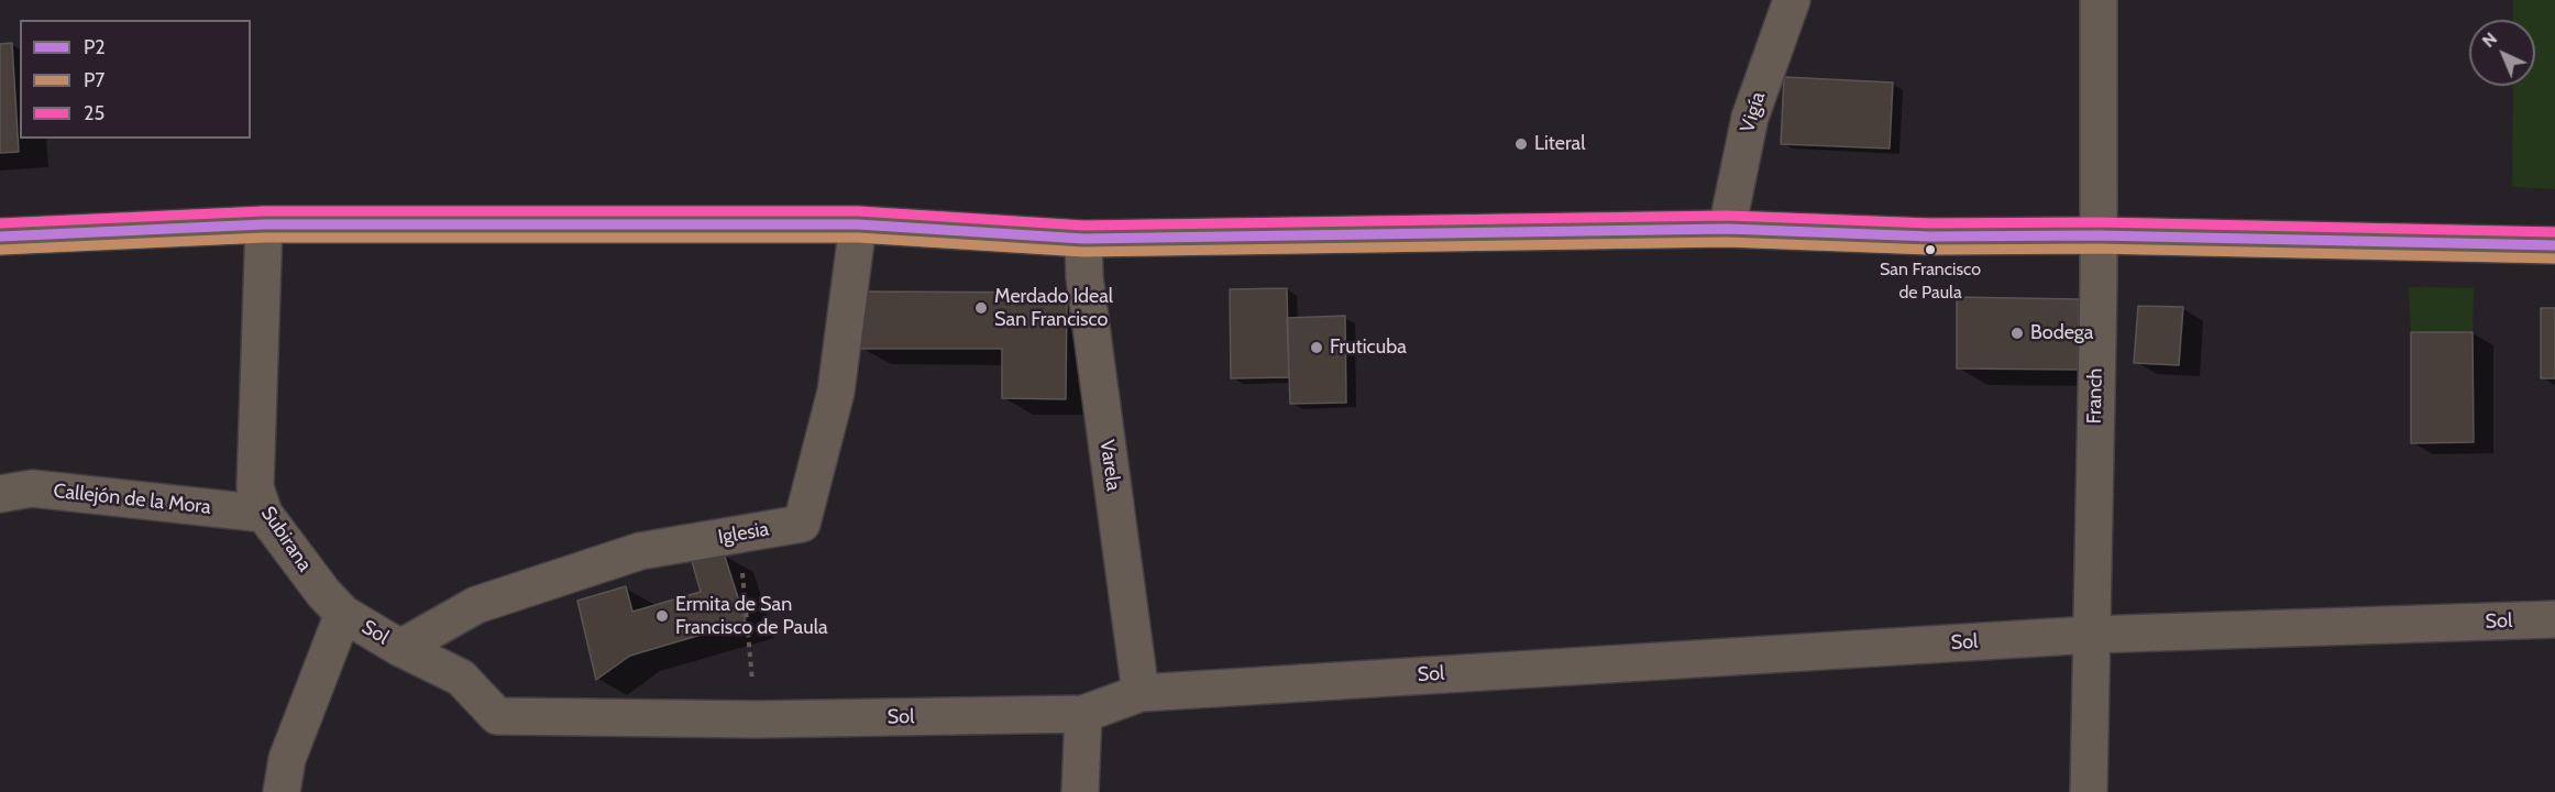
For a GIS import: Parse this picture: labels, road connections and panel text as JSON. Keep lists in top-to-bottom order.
{
  "streets": {
    "street": [
      "Vigía",
      "Franch",
      "Varela",
      "Callejón de la Mora",
      "Iglesia",
      "Subirana",
      "Sol"
    ]
  },
  "crossings": [
    ["Franch", "Sol"],
    ["Varela", "Sol"],
    ["Callejón de la Mora", "Subirana"],
    ["Iglesia", "Sol"],
    ["Subirana", "Sol"]
  ],
  "places": [
    "Literal",
    "San Francisco de Paula",
    "Merdado Ideal San Francisco",
    "Bodega",
    "Fruticuba",
    "Ermita de San Francisco de Paula"
  ],
  "lines": ["transit line 25", "transit line P2", "transit line P7"],
  "legend": ["P2", "P7", "25"],
  "north": "top left"
}
